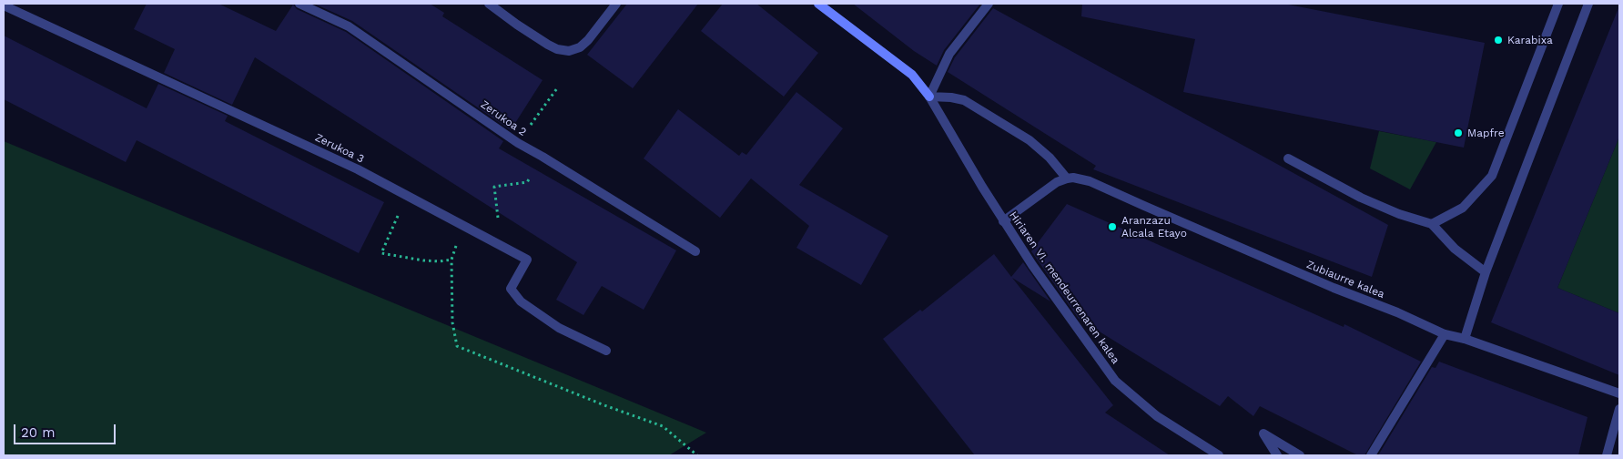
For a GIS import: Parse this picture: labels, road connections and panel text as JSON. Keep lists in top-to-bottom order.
{
  "streets": {
    "street": [
      "Zerukoa 2",
      "Zerukoa 3",
      "Zubiaurre kalea",
      "Hiriaren VI. mendeurrenaren kalea"
    ]
  },
  "places": ["Karabixa", "Mapfre", "Aranzazu Alcala Etayo"],
  "scale_bar": "20 m"
}
